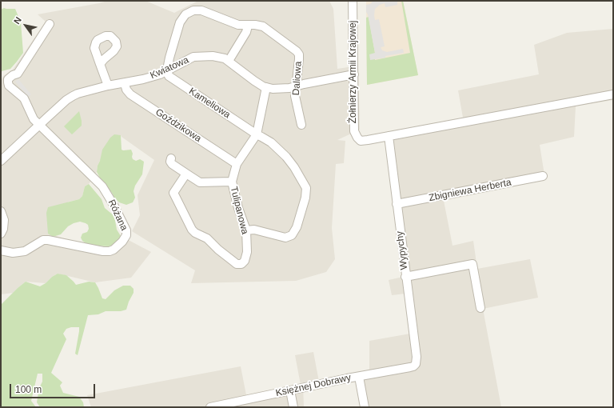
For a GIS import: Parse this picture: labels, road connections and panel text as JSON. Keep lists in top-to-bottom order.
{
  "streets": {
    "street": [
      "Kwiatowa",
      "Żołnierzy Armii Krajowej",
      "Daliowa",
      "Kameliowa",
      "Goździkowa",
      "Zbigniewa Herberta",
      "Tulipanowa",
      "Różana",
      "Wypychy",
      "Księżnej Dobrawy"
    ]
  },
  "crossings": [
    ["Kwiatowa", "Żołnierzy Armii Krajowej"],
    ["Kwiatowa", "Daliowa"],
    ["Kwiatowa", "Kameliowa"],
    ["Kwiatowa", "Goździkowa"],
    ["Kwiatowa", "Tulipanowa"],
    ["Kwiatowa", "Różana"],
    ["Żołnierzy Armii Krajowej", "Wypychy"],
    ["Daliowa", "Kameliowa"],
    ["Kameliowa", "Goździkowa"],
    ["Kameliowa", "Tulipanowa"],
    ["Goździkowa", "Tulipanowa"],
    ["Zbigniewa Herberta", "Wypychy"],
    ["Wypychy", "Księżnej Dobrawy"]
  ],
  "scale_bar": "100 m",
  "north": "top left"
}
